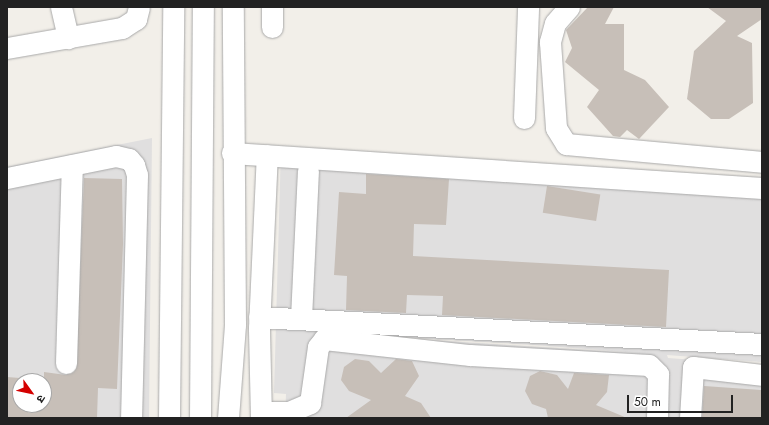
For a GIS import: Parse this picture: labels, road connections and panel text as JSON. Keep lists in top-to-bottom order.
{
  "scale_bar": "50 m",
  "north": "bottom right"
}
